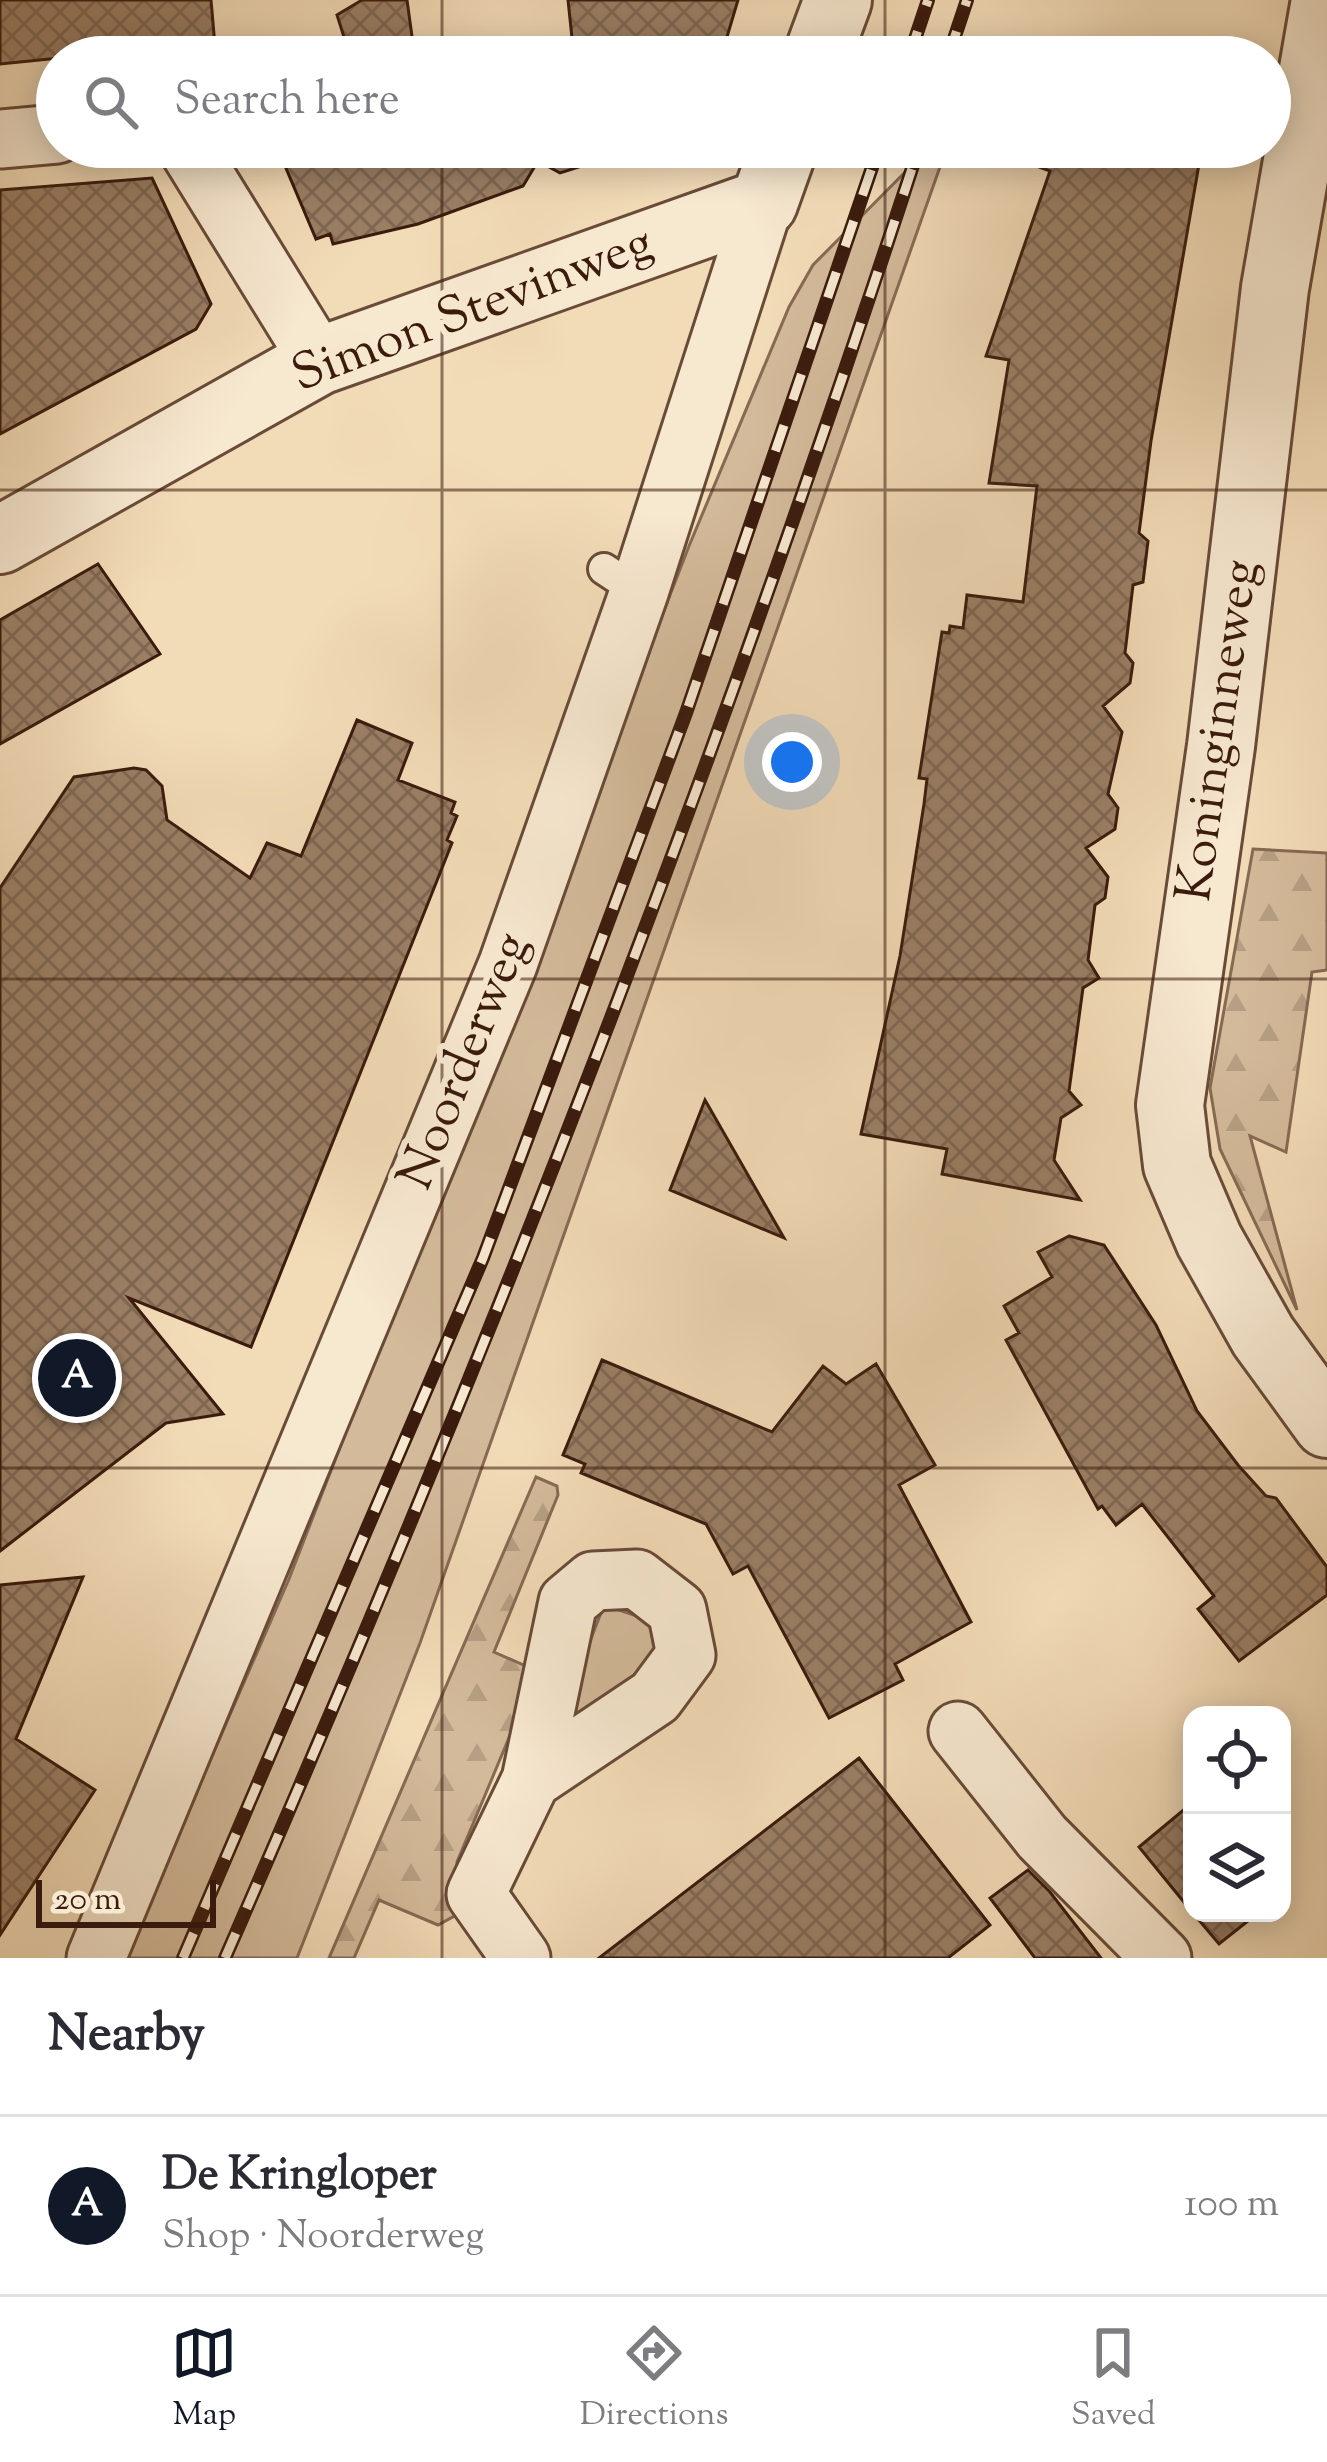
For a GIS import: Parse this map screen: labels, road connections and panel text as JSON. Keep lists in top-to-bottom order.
{
  "streets": {
    "street": ["Simon Stevinweg", "Koninginneweg", "Noorderweg"]
  },
  "crossings": [
    ["Simon Stevinweg", "Noorderweg"]
  ],
  "scale_bar": "20 m",
  "page": {
    "search": "Search here",
    "pins": "A",
    "scale": "20 m",
    "heading": "Nearby",
    "list": [
      {
        "mark": "A",
        "name": "De Kringloper",
        "note": "Shop · Noorderweg",
        "value": "100 m"
      }
    ],
    "nav": ["Map", "Directions", "Saved"]
  }
}
